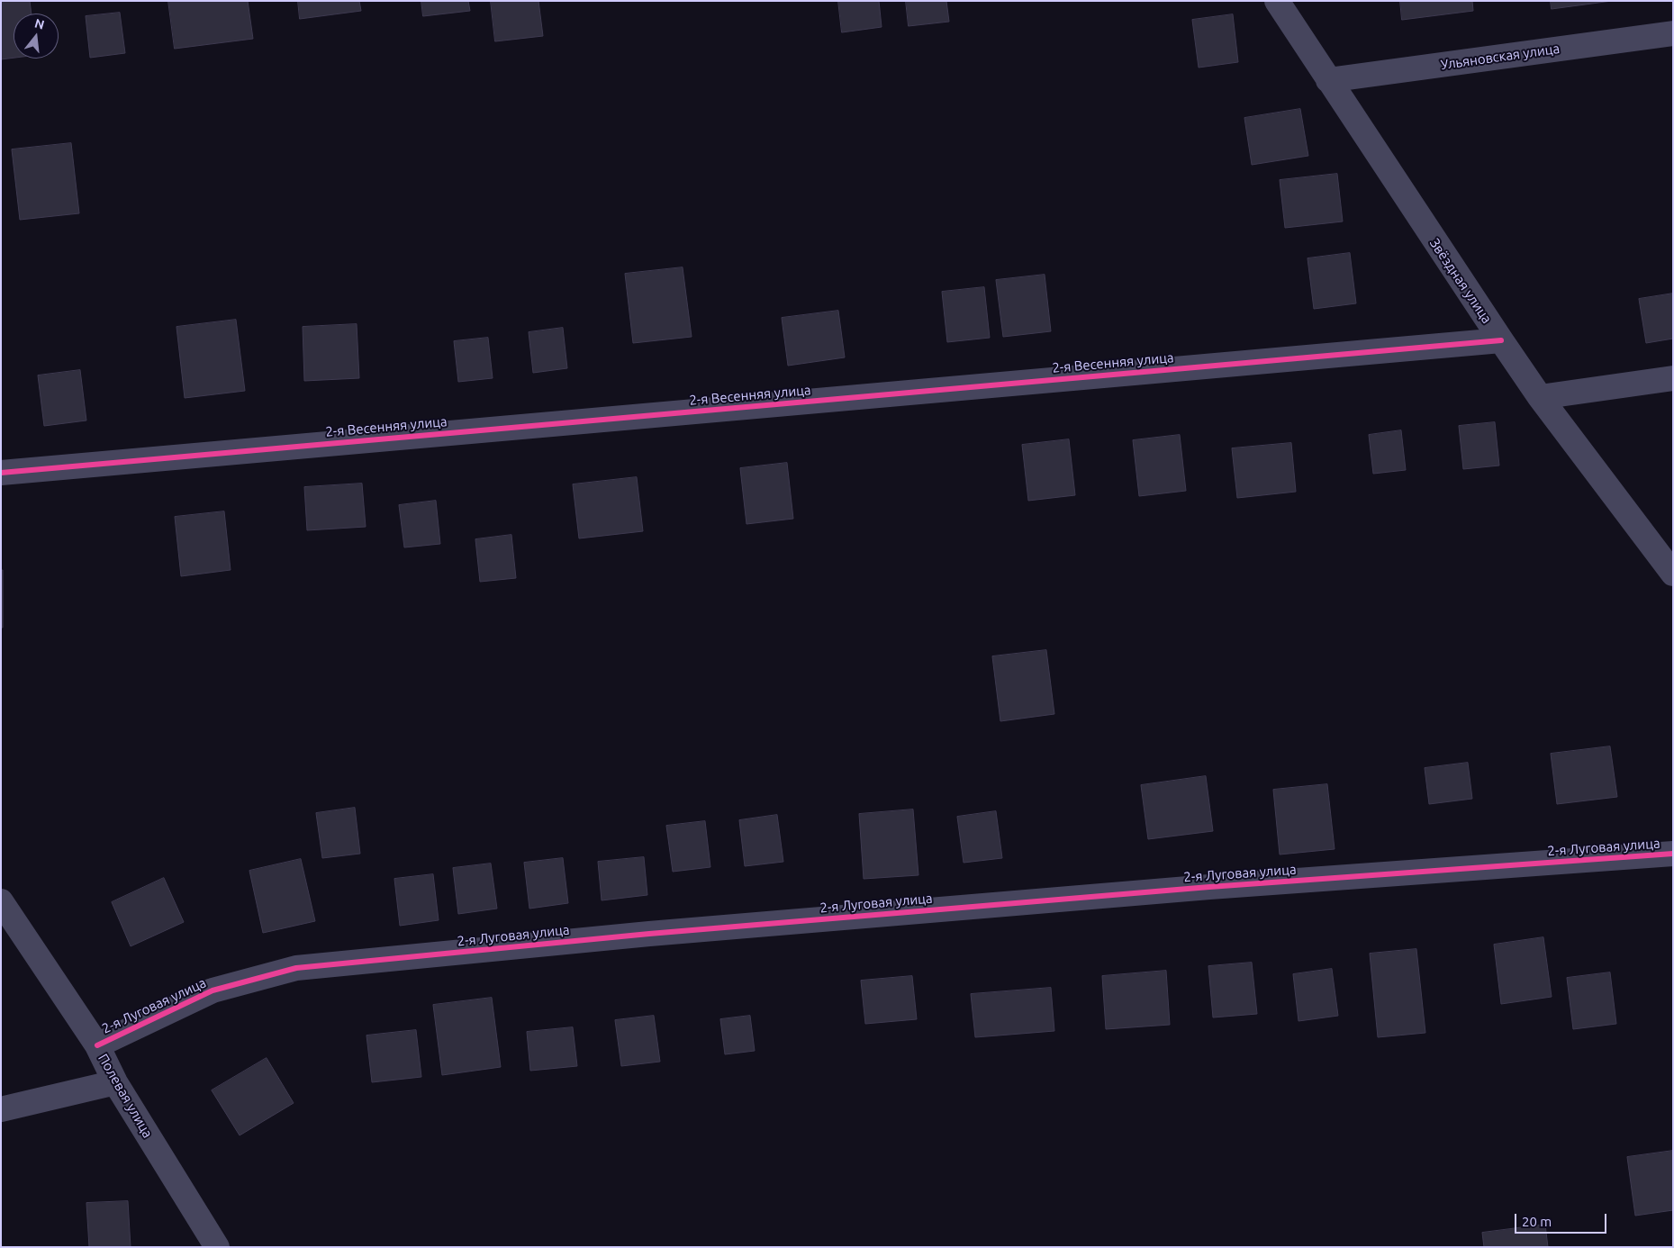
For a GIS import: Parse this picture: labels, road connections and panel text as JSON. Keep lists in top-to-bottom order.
{
  "streets": {
    "street": [
      "Ульяновская улица",
      "Звёздная улица",
      "2-я Весенняя улица",
      "2-я Луговая улица",
      "Полевая улица"
    ]
  },
  "crossings": [
    ["Ульяновская улица", "Звёздная улица"],
    ["Звёздная улица", "2-я Весенняя улица"],
    ["2-я Луговая улица", "Полевая улица"]
  ],
  "scale_bar": "20 m",
  "north": "top"
}
